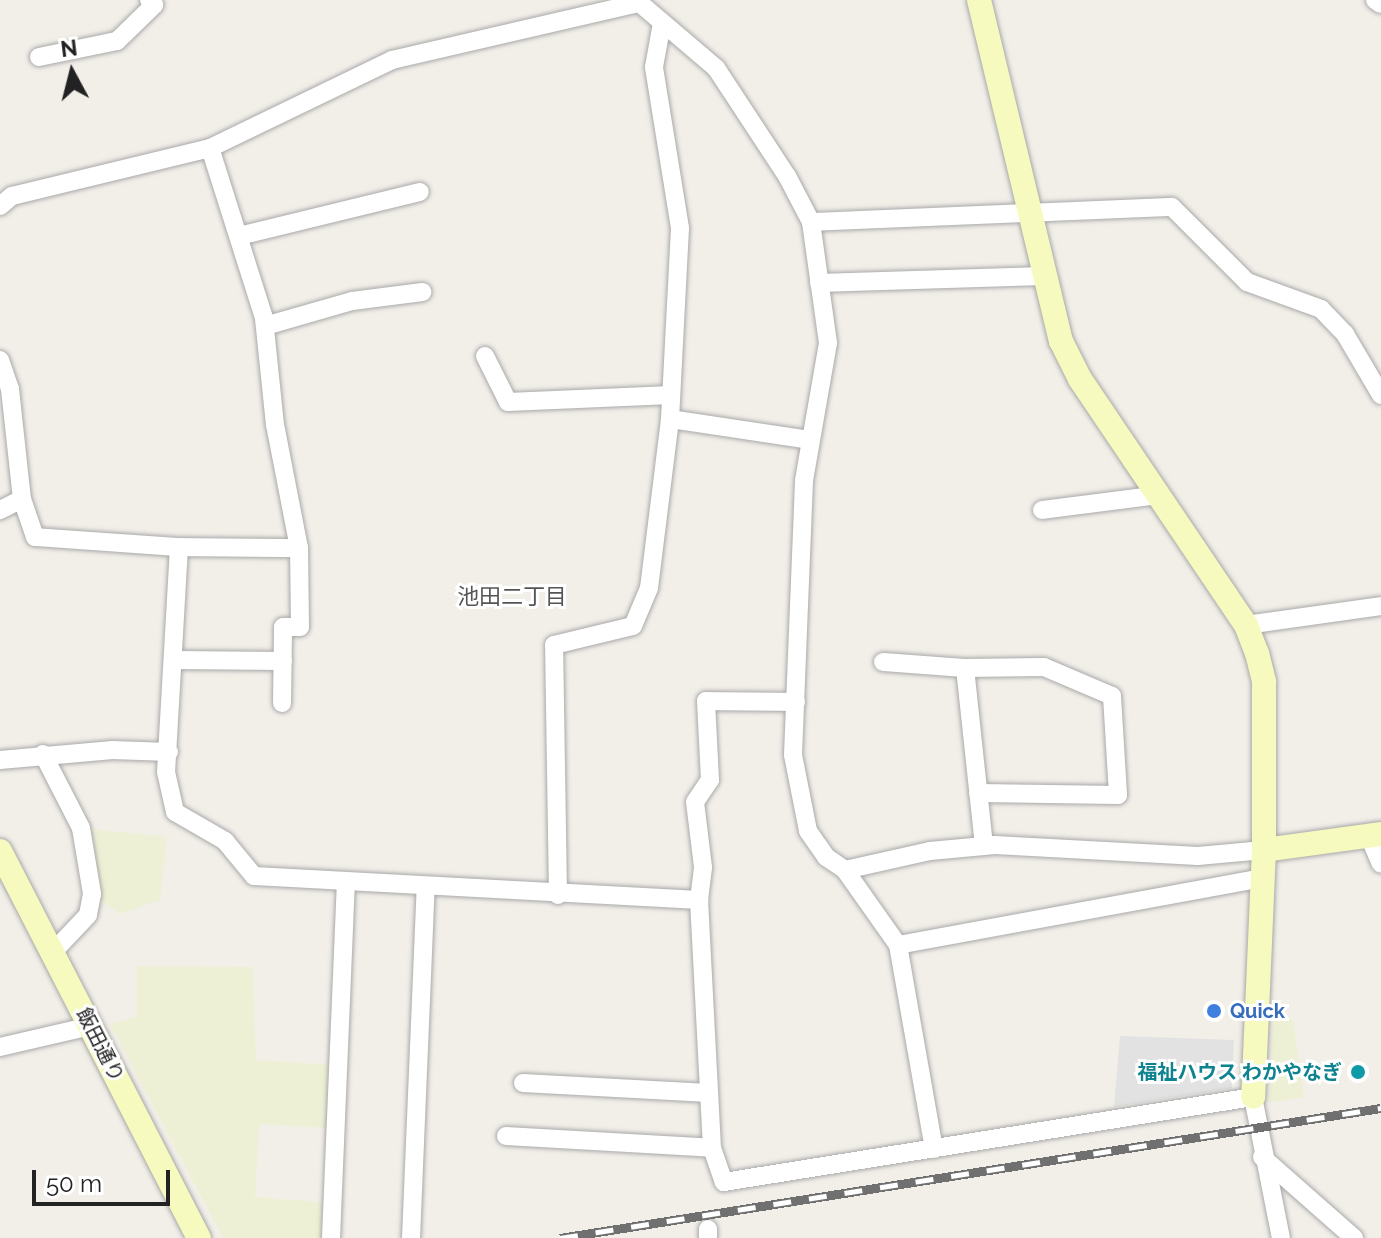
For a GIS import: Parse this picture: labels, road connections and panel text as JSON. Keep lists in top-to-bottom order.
{
  "streets": {
    "street": ["飯田通り"]
  },
  "districts": ["池田二丁目"],
  "places": ["Quick", "福祉ハウス わかやなぎ"],
  "scale_bar": "50 m",
  "north": "top"
}
